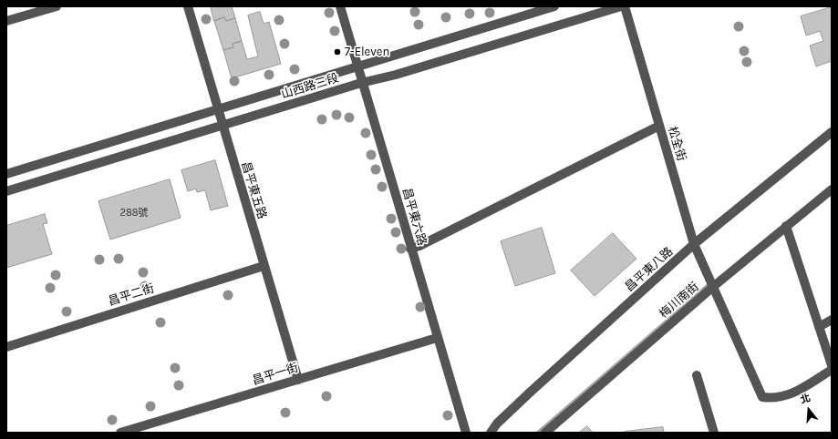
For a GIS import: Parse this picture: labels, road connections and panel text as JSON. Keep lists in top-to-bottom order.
{
  "streets": {
    "street": [
      "山西路三段",
      "松全街",
      "昌平東五路",
      "昌平東六路",
      "昌平東八路",
      "昌平二街",
      "梅川南街",
      "昌平一街"
    ]
  },
  "crossings": [
    ["山西路三段", "昌平東五路"],
    ["山西路三段", "昌平東六路"],
    ["松全街", "昌平東八路"],
    ["松全街", "梅川南街"],
    ["昌平東五路", "昌平二街"],
    ["昌平東五路", "昌平一街"],
    ["昌平東六路", "昌平一街"]
  ],
  "places": ["7-Eleven"],
  "house_numbers": ["288號"],
  "north": "top"
}
